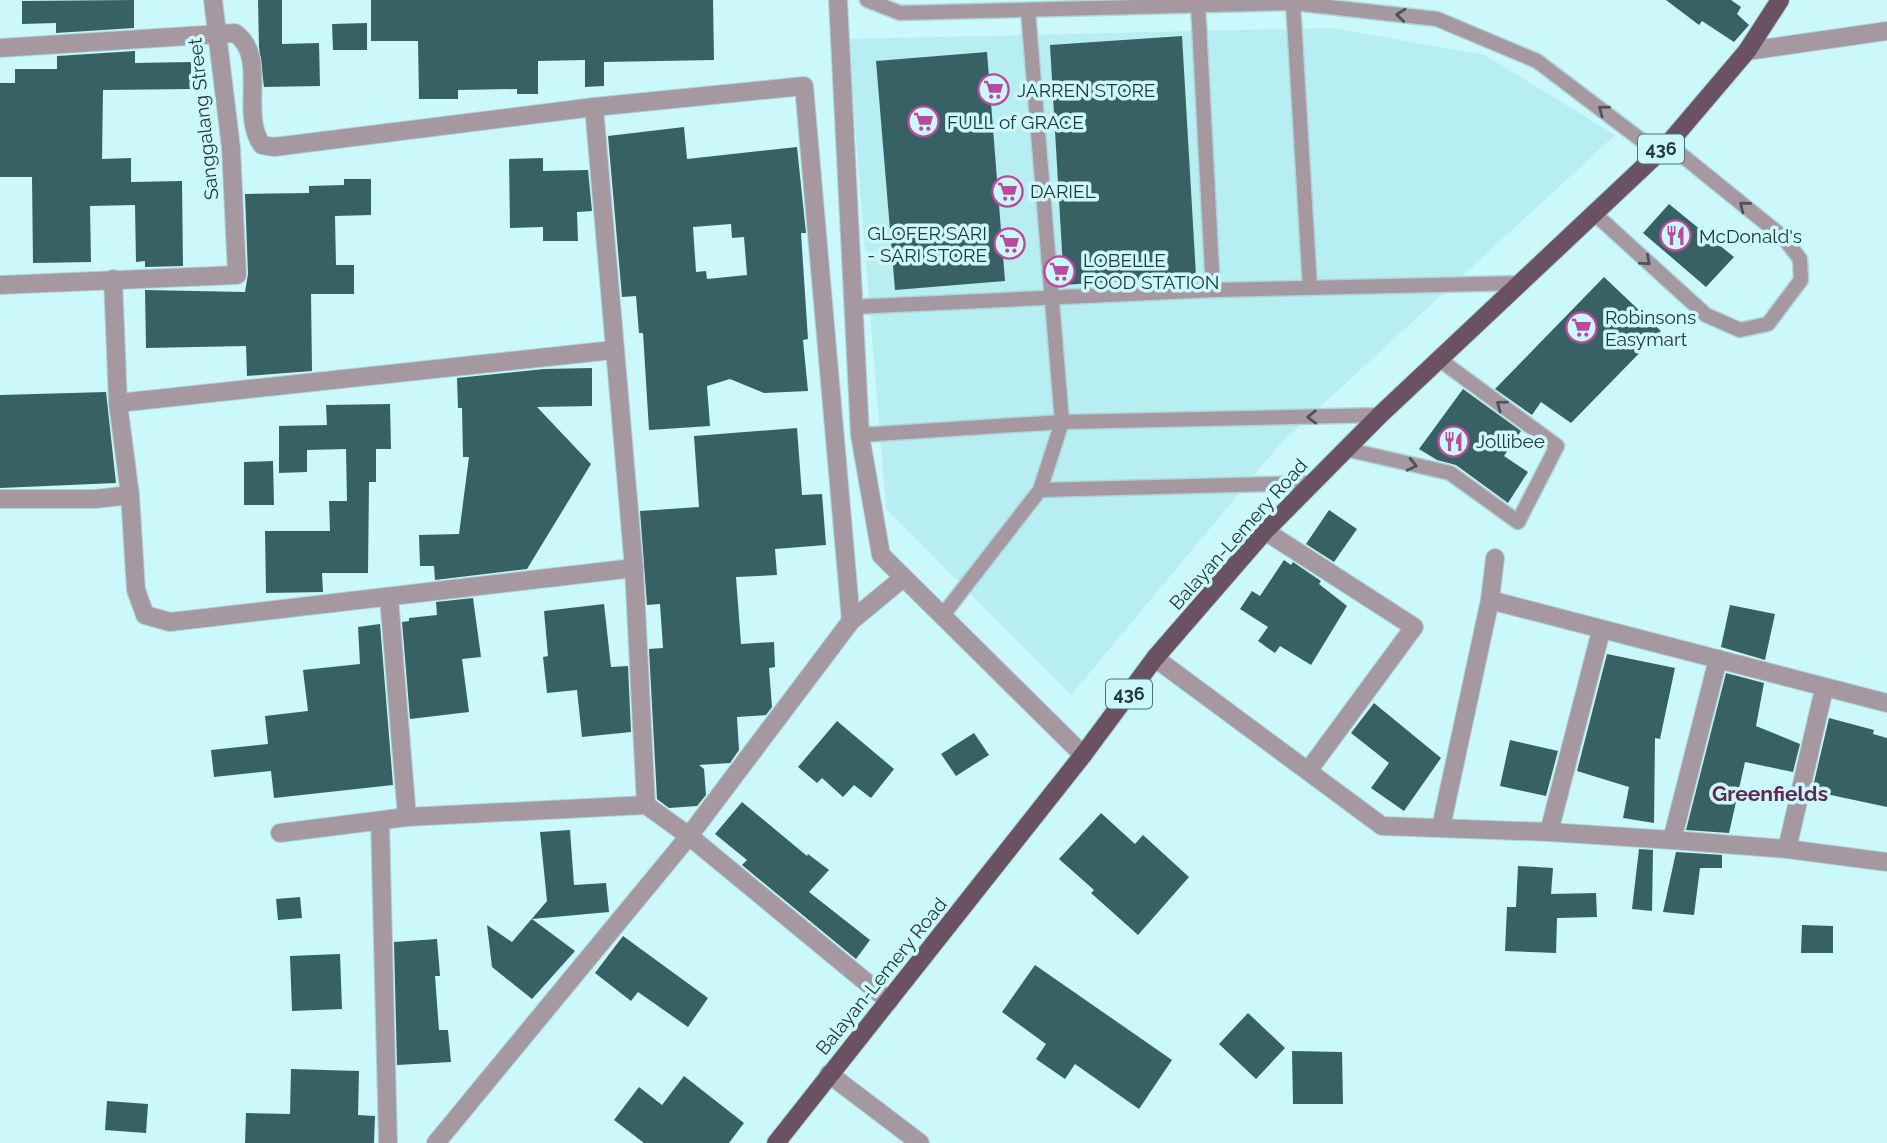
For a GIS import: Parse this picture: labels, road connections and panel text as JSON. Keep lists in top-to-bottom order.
{
  "streets": {
    "main road": ["436", "Balayan-Lemery Road"],
    "street": ["Sanggalang Street"]
  },
  "districts": ["Greenfields"],
  "places": {
    "supermarket": [
      "JARREN STORE",
      "FULL of GRACE",
      "DARIEL",
      "GLOFER SARI - SARI STORE",
      "LOBELLE FOOD STATION",
      "Robinsons Easymart"
    ],
    "restaurant": ["McDonald's", "Jollibee"]
  }
}
